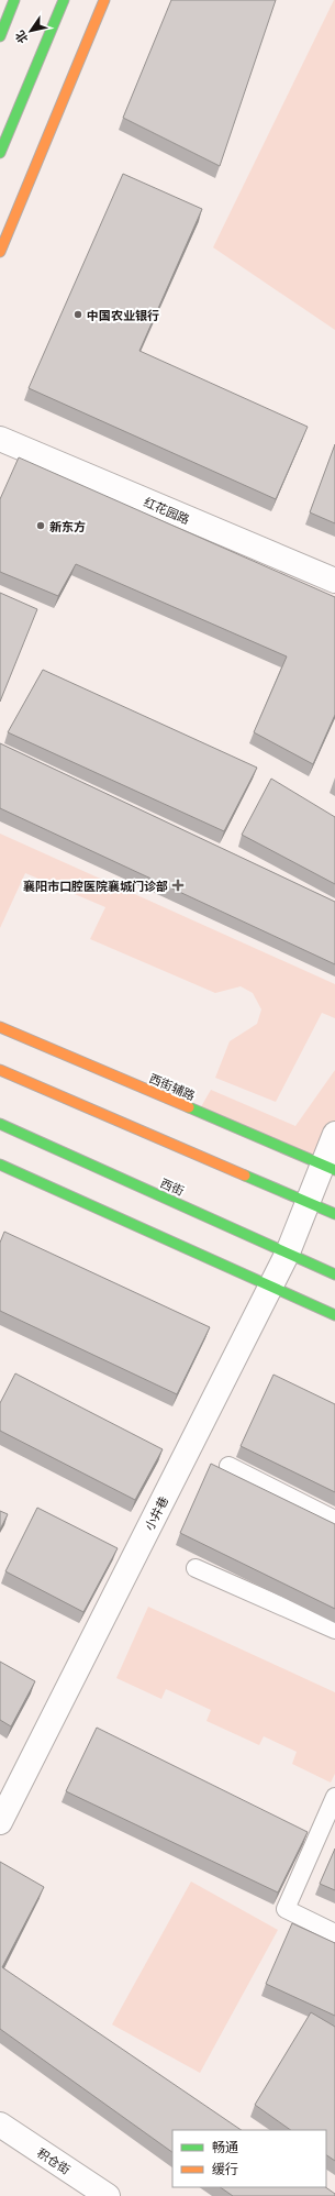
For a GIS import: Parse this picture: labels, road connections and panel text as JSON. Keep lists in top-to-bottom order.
{
  "streets": {
    "street": [
      "红花园路",
      "西街辅路",
      "西街",
      "小井巷",
      "积仓街"
    ]
  },
  "crossings": [
    ["西街辅路", "小井巷"],
    ["西街", "小井巷"]
  ],
  "places": {
    "other": ["中国农业银行", "新东方"],
    "health": ["襄阳市口腔医院襄城门诊部"]
  },
  "legend": ["畅通", "缓行"],
  "north": "bottom left"
}
